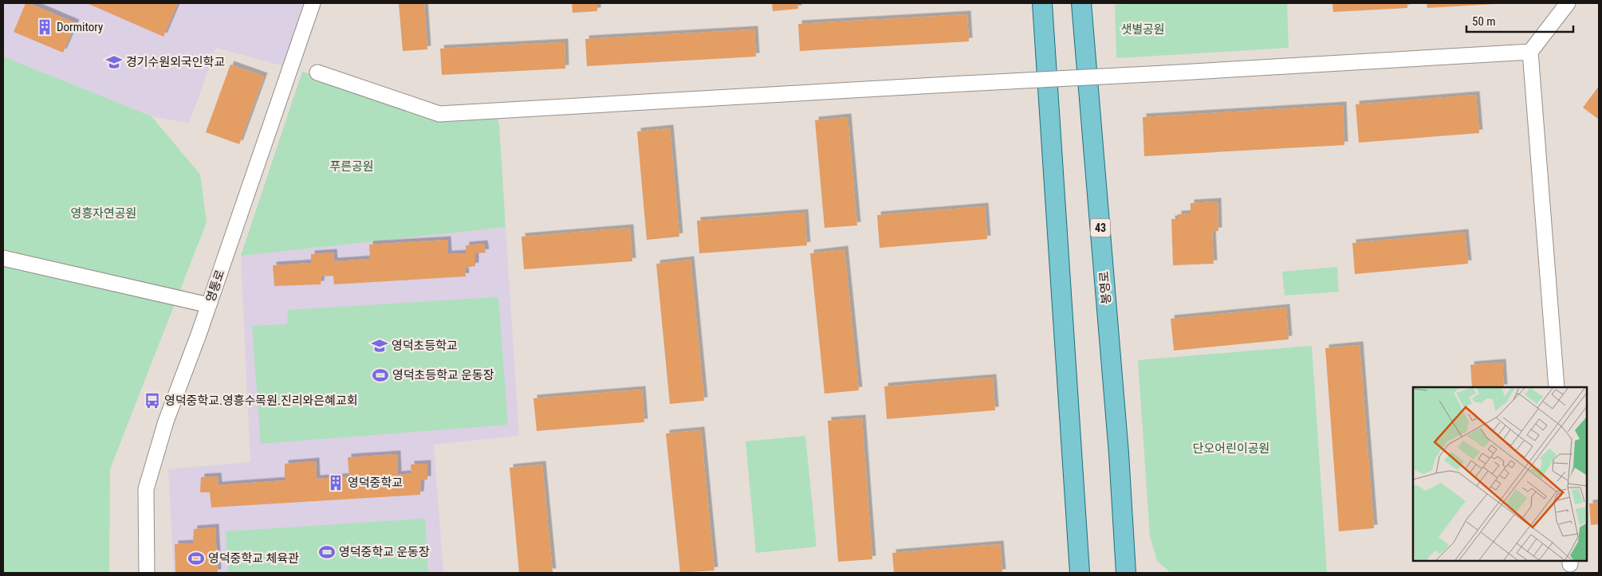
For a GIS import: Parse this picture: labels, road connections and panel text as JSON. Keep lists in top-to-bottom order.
{
  "streets": {
    "main road": ["43", "봉영로"],
    "street": ["영통로"]
  },
  "parks": [
    "샛별공원",
    "푸른공원",
    "영흥자연공원",
    "단오어린이공원"
  ],
  "places": {
    "building": ["Dormitory", "영덕중학교"],
    "school or university": ["경기수원외국인학교", "영덕초등학교"],
    "sports": ["영덕초등학교 운동장", "영덕중학교 운동장", "영덕중학교 체육관"],
    "bus stop": ["영덕중학교.영흥수목원.진리와은혜교회"]
  },
  "scale_bar": "50 m"
}
